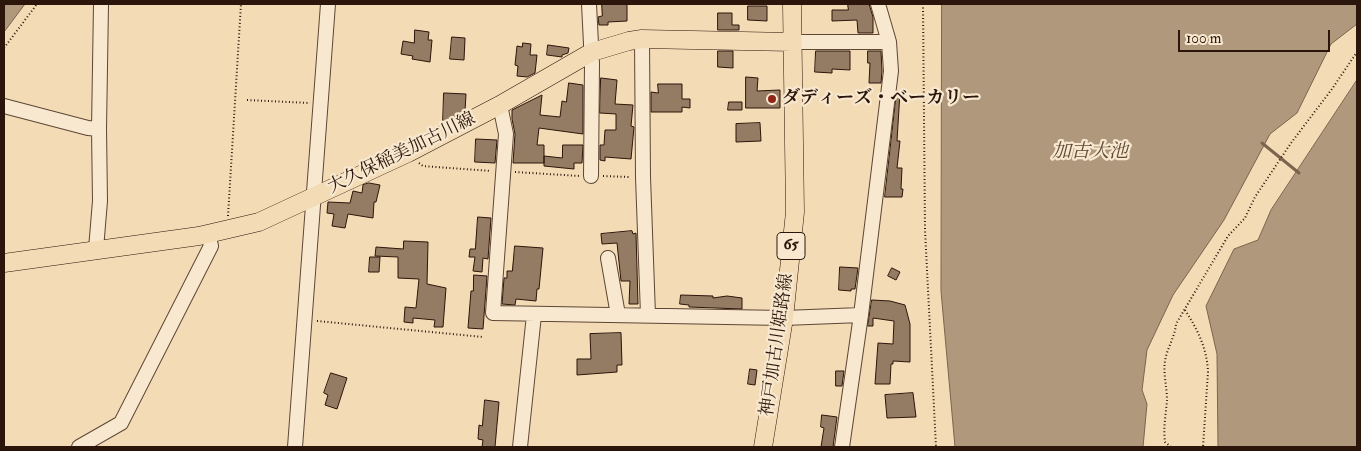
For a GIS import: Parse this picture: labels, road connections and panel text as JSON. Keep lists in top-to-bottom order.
{
  "streets": {
    "main road": ["大久保稲美加古川線", "65", "神戸加古川姫路線"]
  },
  "crossings": [
    ["大久保稲美加古川線", "神戸加古川姫路線"]
  ],
  "water": ["加古大池"],
  "places": ["ダディーズ・ベーカリー"],
  "scale_bar": "100 m"
}
